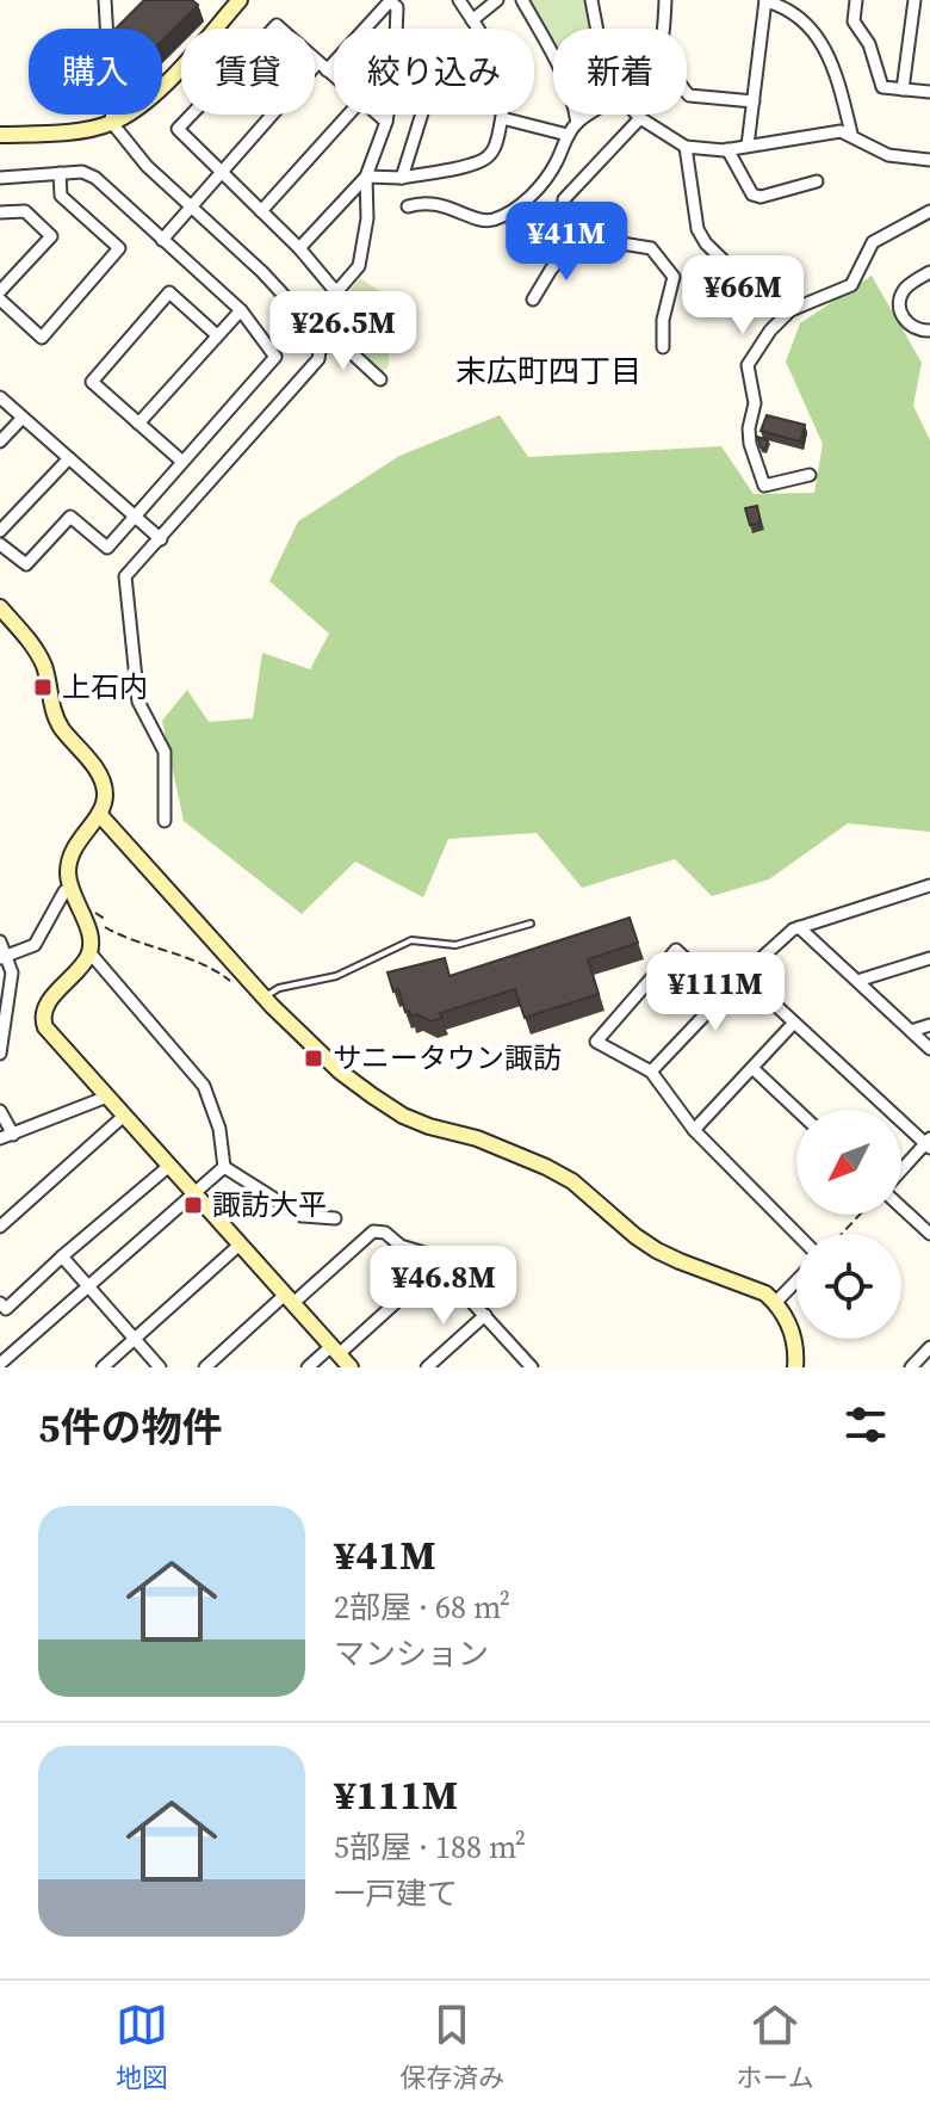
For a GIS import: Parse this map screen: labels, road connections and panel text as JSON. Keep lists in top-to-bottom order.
{
  "districts": ["末広町四丁目"],
  "places": {
    "transit": ["上石内", "サニータウン諏訪", "諏訪大平"]
  },
  "north": "bottom left",
  "page": {
    "chip": [
      "購入",
      "賃貸",
      "絞り込み",
      "新着"
    ],
    "price": [
      "¥41M",
      "¥66M",
      "¥26.5M",
      "¥111M",
      "¥46.8M"
    ],
    "heading": "5件の物件",
    "list": [
      {
        "name": "¥41M",
        "note": "2部屋 · 68 m² · マンション"
      },
      {
        "name": "¥111M",
        "note": "5部屋 · 188 m² · 一戸建て"
      }
    ],
    "tabs": ["地図", "保存済み", "ホーム"]
  }
}
